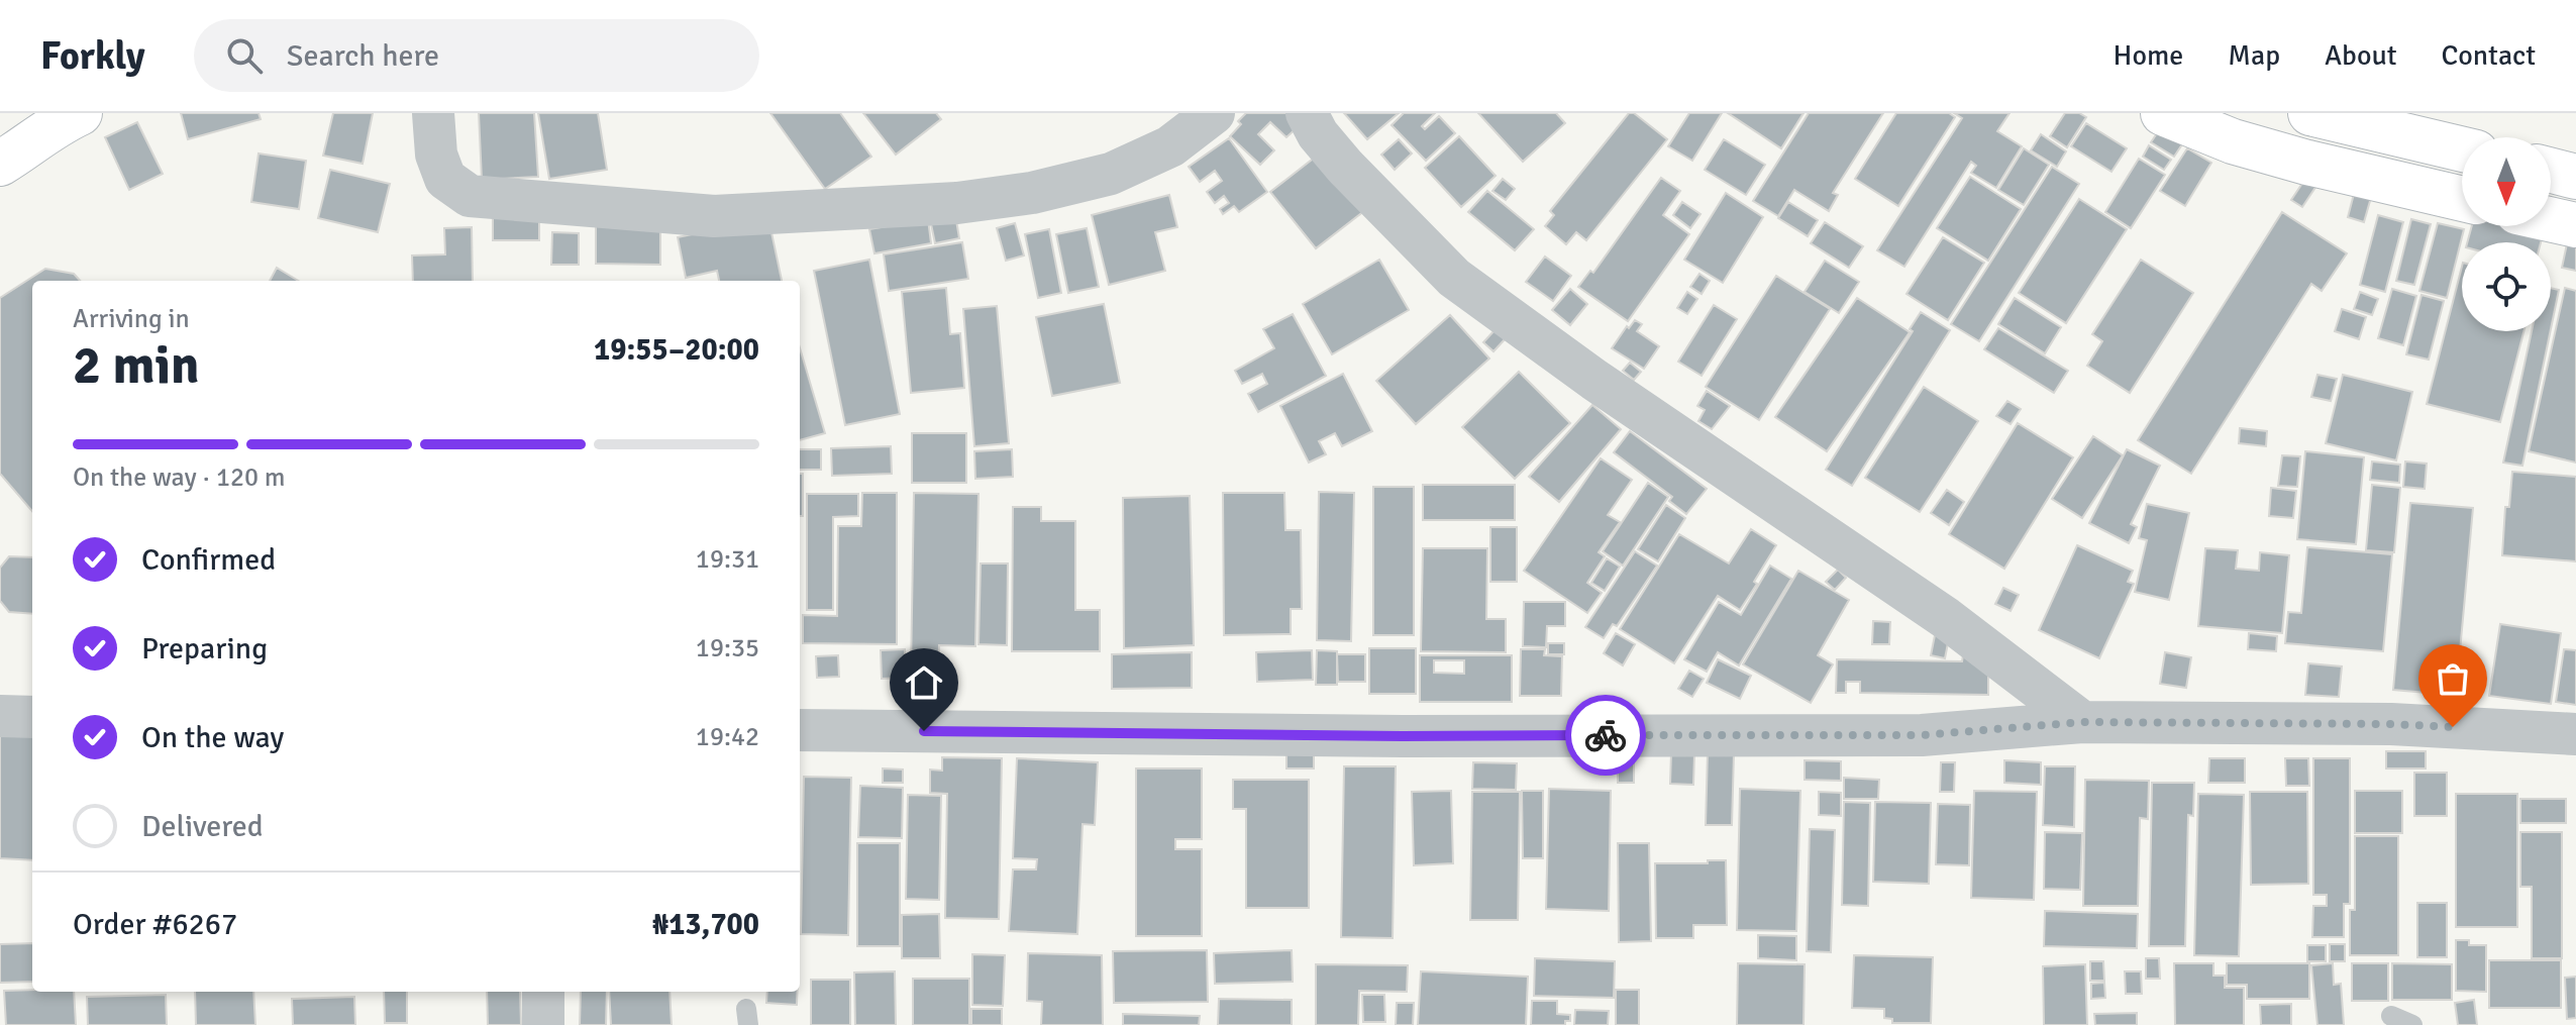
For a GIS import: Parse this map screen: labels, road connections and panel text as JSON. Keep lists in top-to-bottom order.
{
  "north": "bottom",
  "page": {
    "header": "Forkly",
    "search": "Search here",
    "nav": [
      "Home",
      "Map",
      "About",
      "Contact"
    ],
    "heading": ["2 min", "Arriving in", "19:55–20:00"],
    "panel": ["Order #6267", "₦13,700"],
    "bar": "On the way · 120 m",
    "list": [
      ["Confirmed", "19:31"],
      ["Preparing", "19:35"],
      ["On the way", "19:42"],
      "Delivered"
    ]
  }
}
